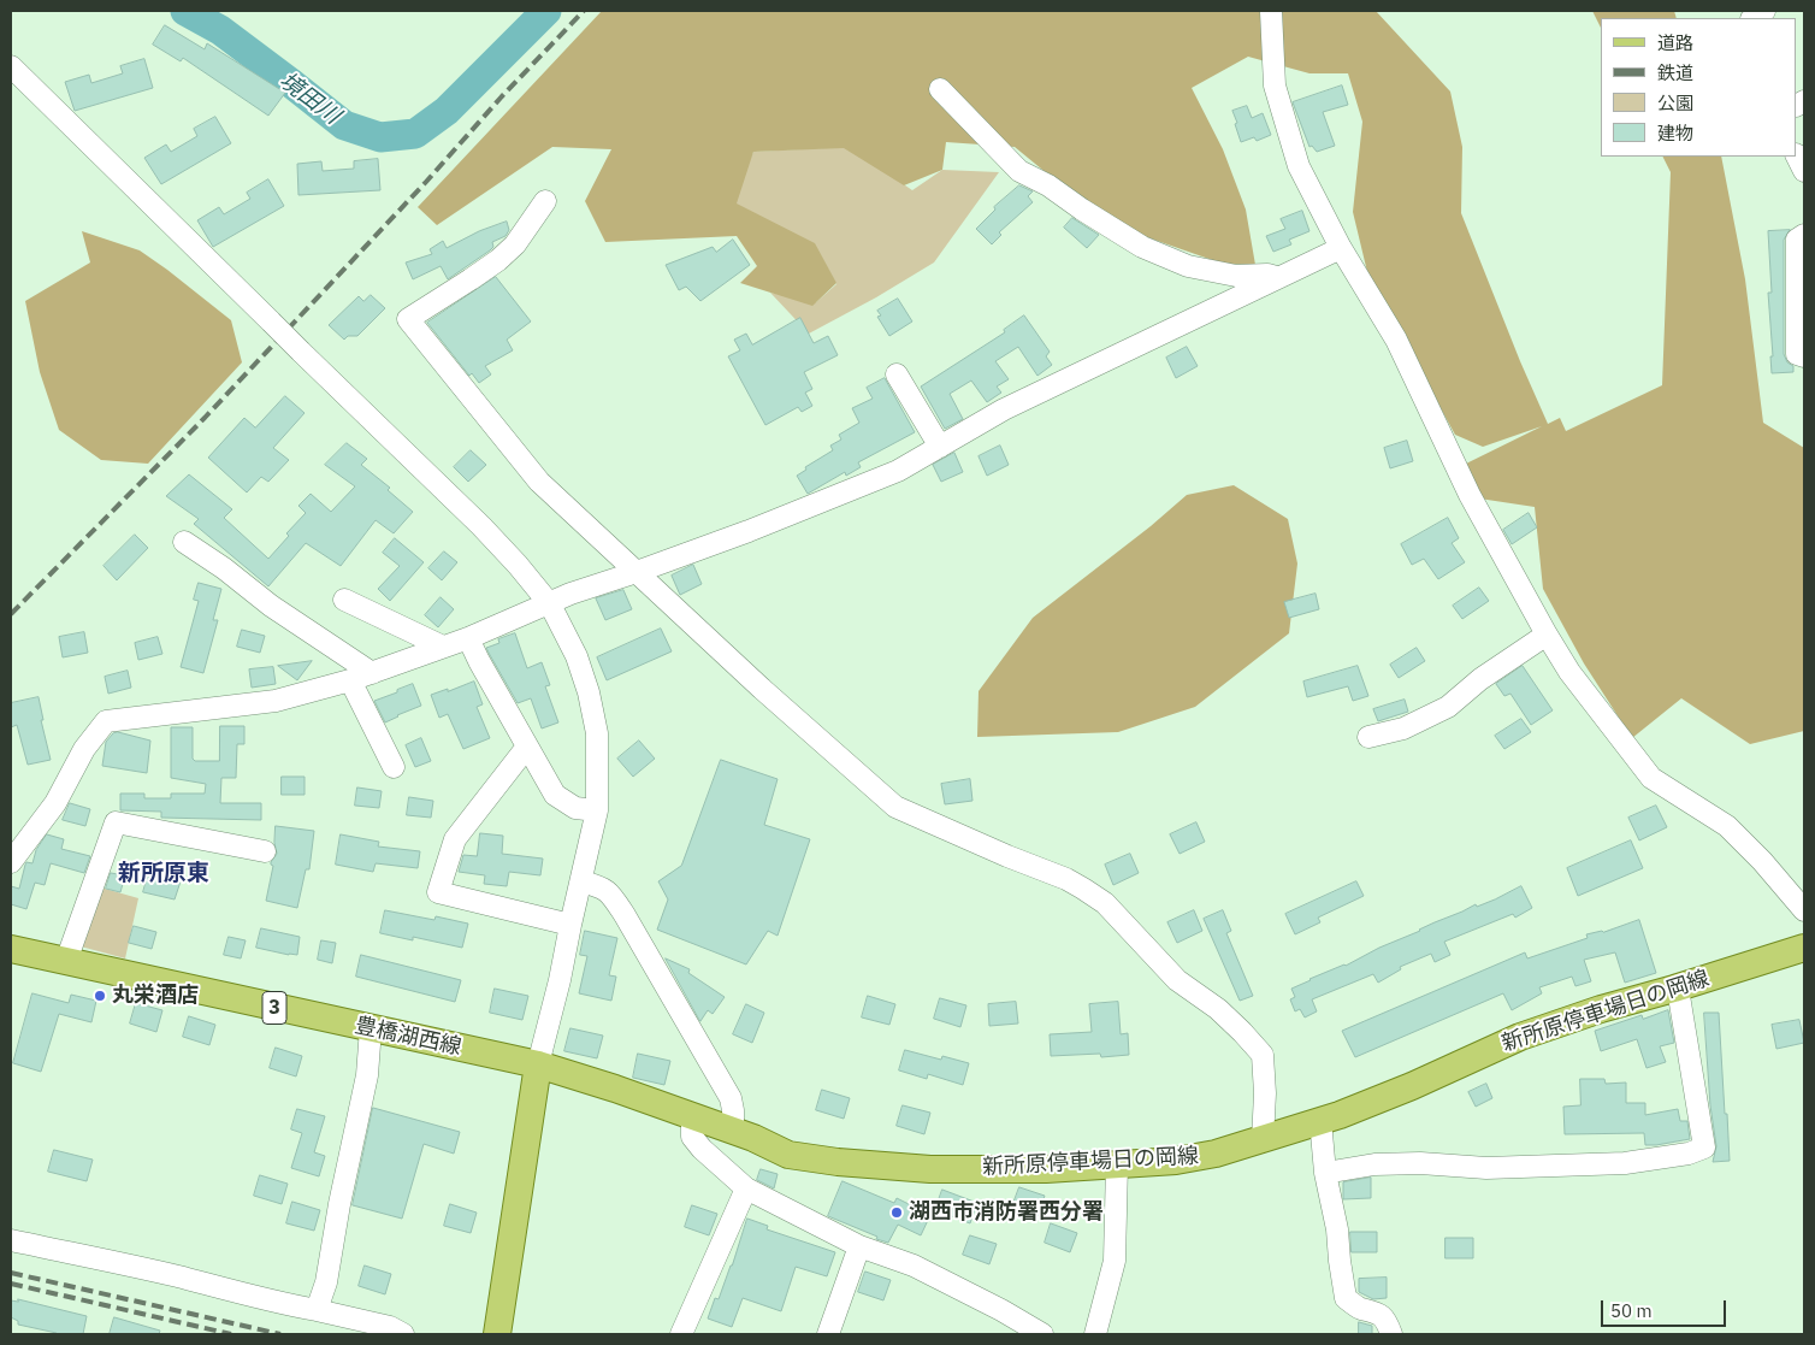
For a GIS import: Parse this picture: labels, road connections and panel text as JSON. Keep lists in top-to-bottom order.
{
  "streets": {
    "main road": ["3", "新所原停車場日の岡線", "豊橋湖西線"]
  },
  "crossings": [
    ["新所原停車場日の岡線", "豊橋湖西線"]
  ],
  "districts": ["新所原東"],
  "water": ["境田川"],
  "places": ["丸栄酒店", "湖西市消防署西分署"],
  "legend": [
    "道路",
    "鉄道",
    "公園",
    "建物"
  ],
  "scale_bar": "50 m"
}
